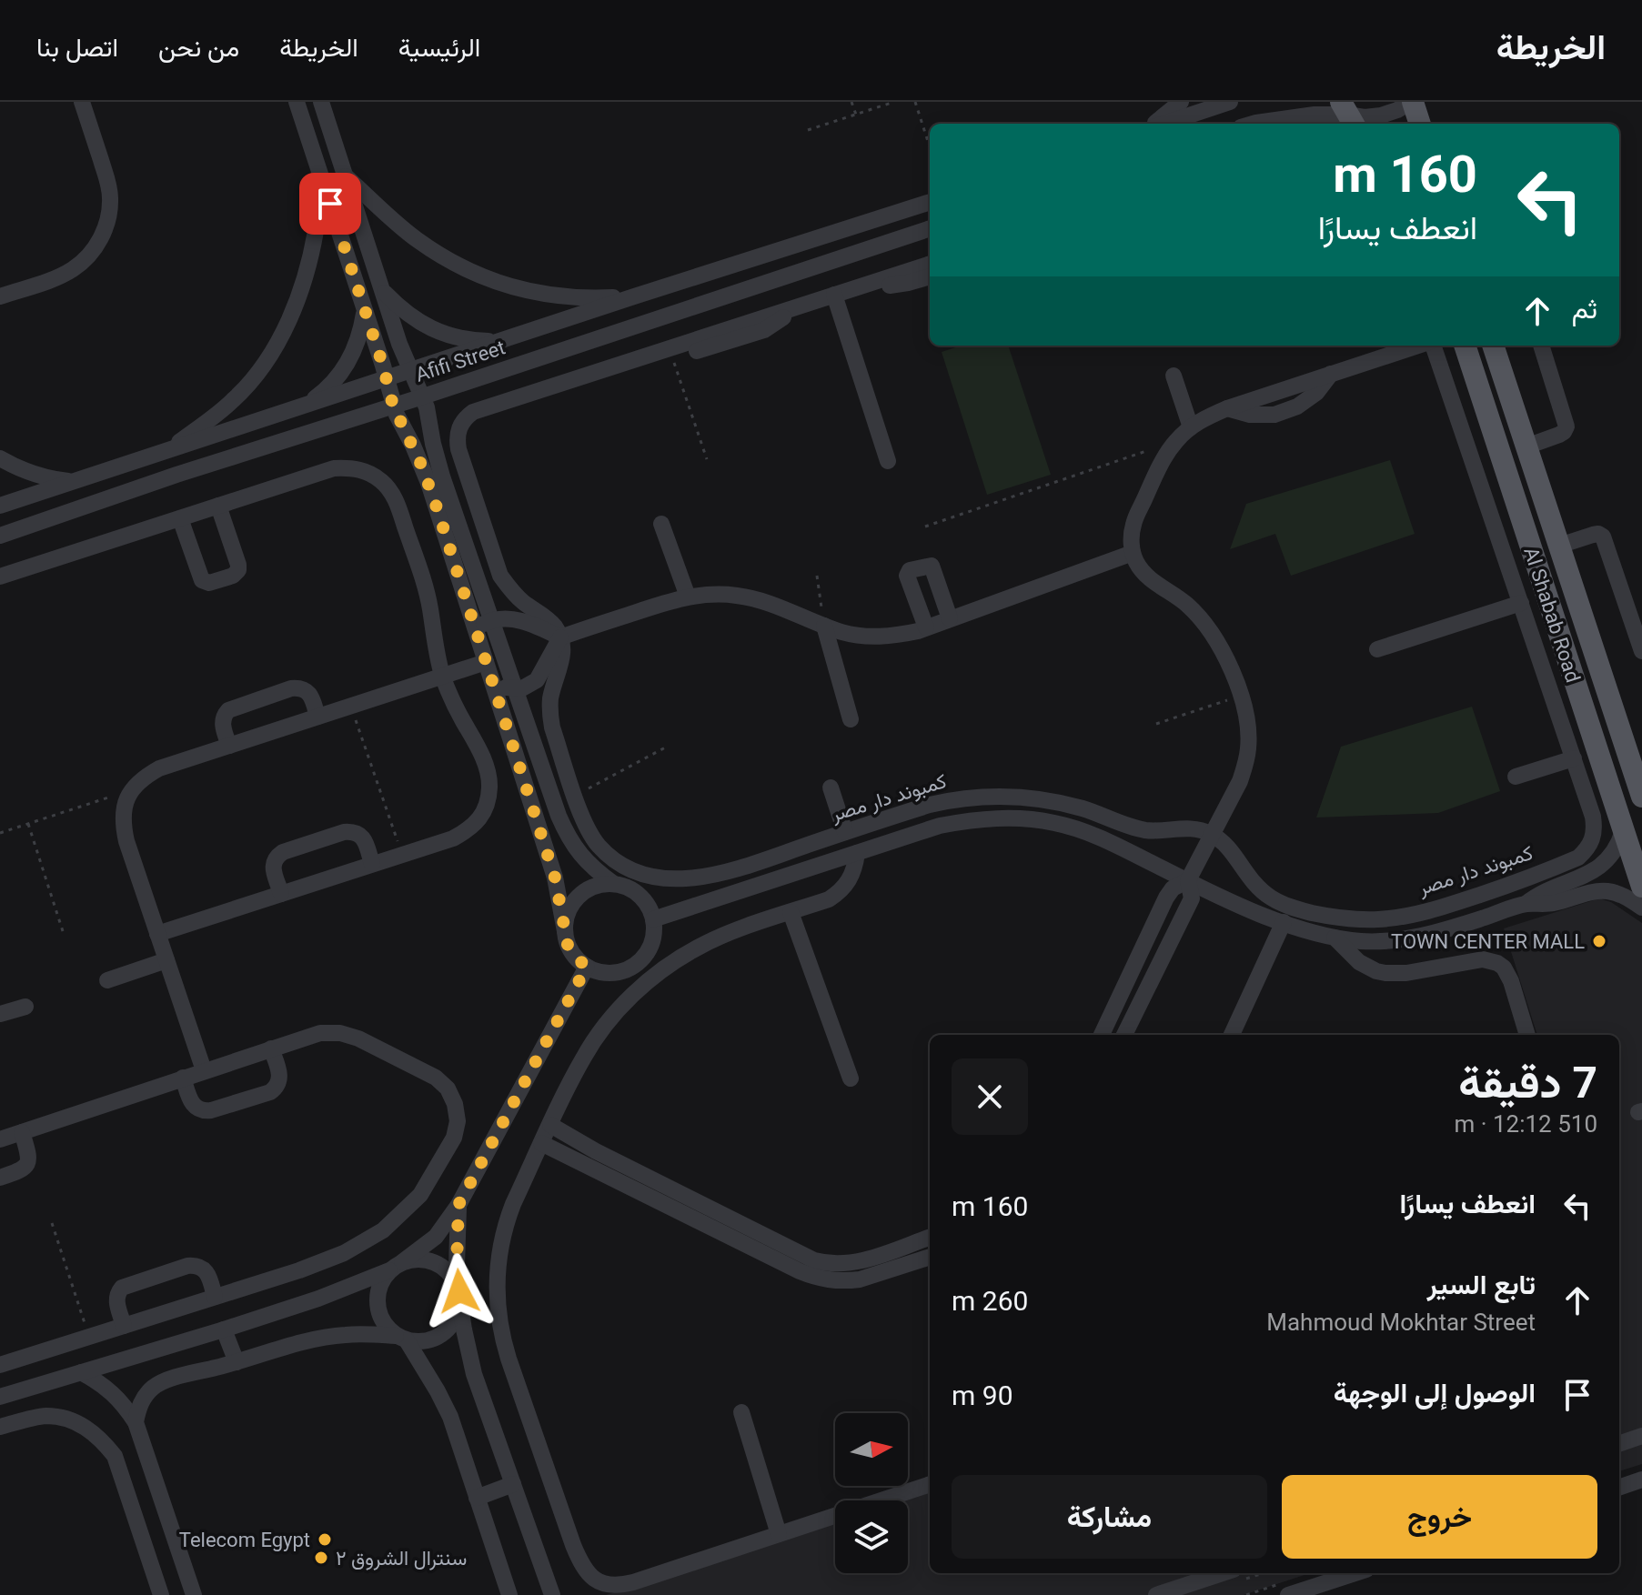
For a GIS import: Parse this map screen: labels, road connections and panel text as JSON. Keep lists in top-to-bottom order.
{
  "streets": {
    "main road": ["Al Shabab Road"],
    "street": ["Afifi Street", "كمبوند دار مصر"]
  },
  "places": ["TOWN CENTER MALL", "Telecom Egypt", "سنترال الشروق ٢"],
  "north": "right",
  "page": {
    "header": "الخريطة",
    "nav": [
      "الرئيسية",
      "الخريطة",
      "من نحن",
      "اتصل بنا"
    ],
    "turn": ["160 m", "انعطف يسارًا"],
    "then": "ثم",
    "heading": ["7 دقيقة", "510 m · 12:12"],
    "list": [
      {
        "name": "انعطف يسارًا",
        "value": "160 m"
      },
      {
        "name": "تابع السير",
        "note": "Mahmoud Mokhtar Street",
        "value": "260 m"
      },
      {
        "name": "الوصول إلى الوجهة",
        "value": "90 m"
      }
    ],
    "buttons": ["خروج", "مشاركة"]
  }
}
